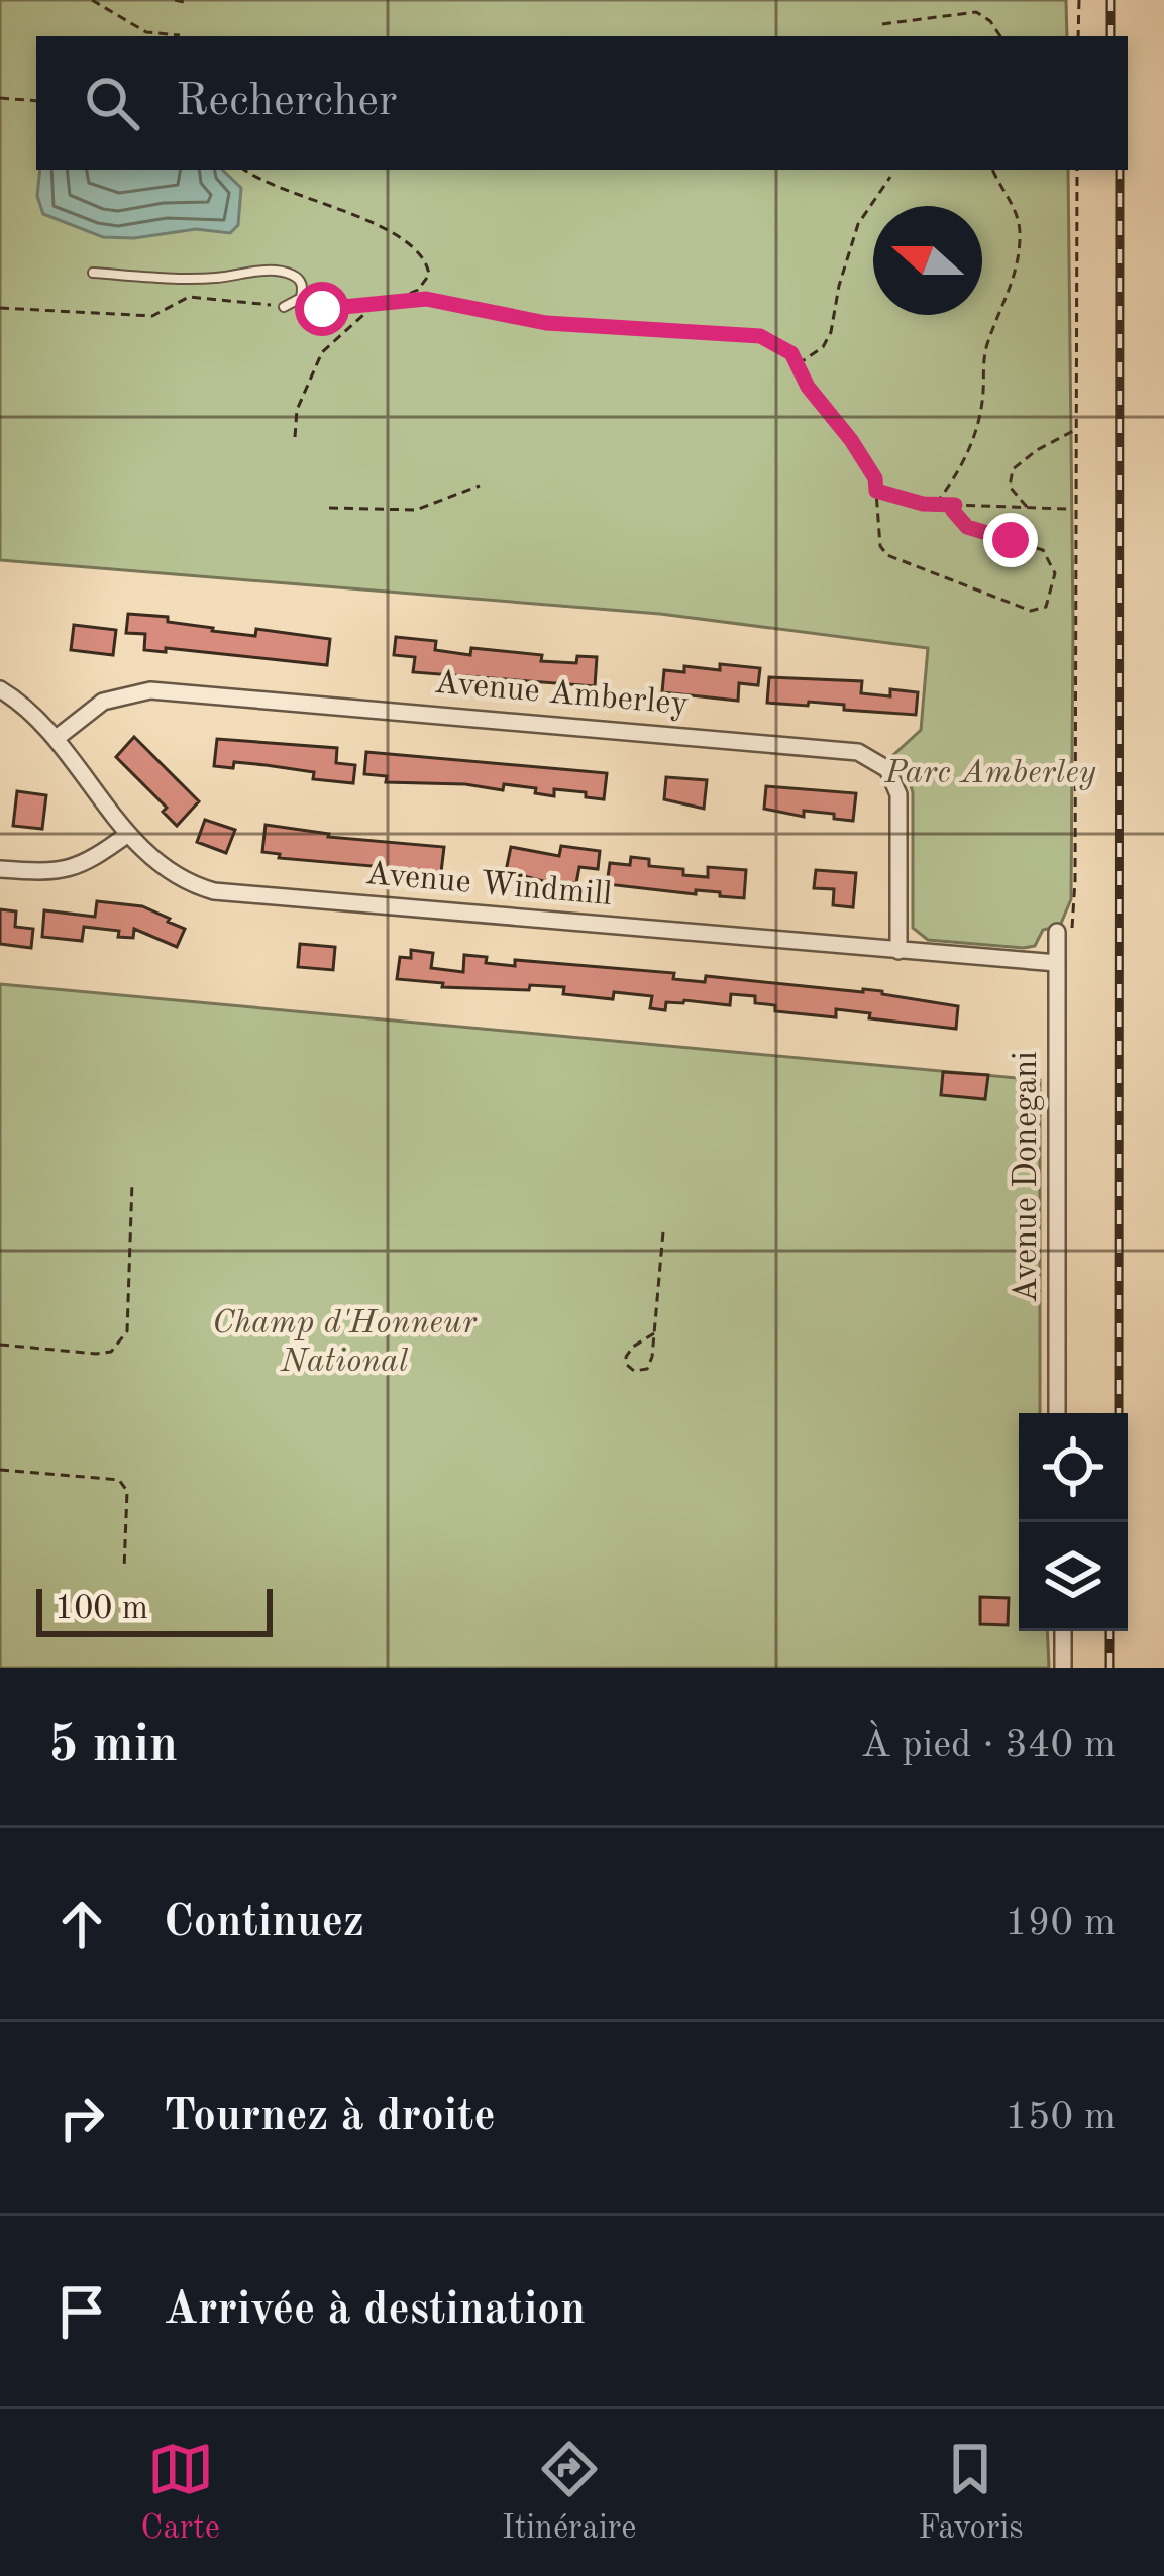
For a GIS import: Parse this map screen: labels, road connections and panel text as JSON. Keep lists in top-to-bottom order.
{
  "streets": {
    "street": ["Avenue Amberley", "Avenue Windmill", "Avenue Donegani"]
  },
  "crossings": [
    ["Avenue Amberley", "Avenue Windmill"],
    ["Avenue Windmill", "Avenue Donegani"]
  ],
  "parks": ["Parc Amberley", "Champ d'Honneur National"],
  "scale_bar": "100 m",
  "north": "left",
  "page": {
    "search": "Rechercher",
    "scale": "100 m",
    "heading": ["5 min", "À pied · 340 m"],
    "list": [
      ["Continuez", "190 m"],
      ["Tournez à droite", "150 m"],
      "Arrivée à destination"
    ],
    "nav": ["Carte", "Itinéraire", "Favoris"]
  }
}
